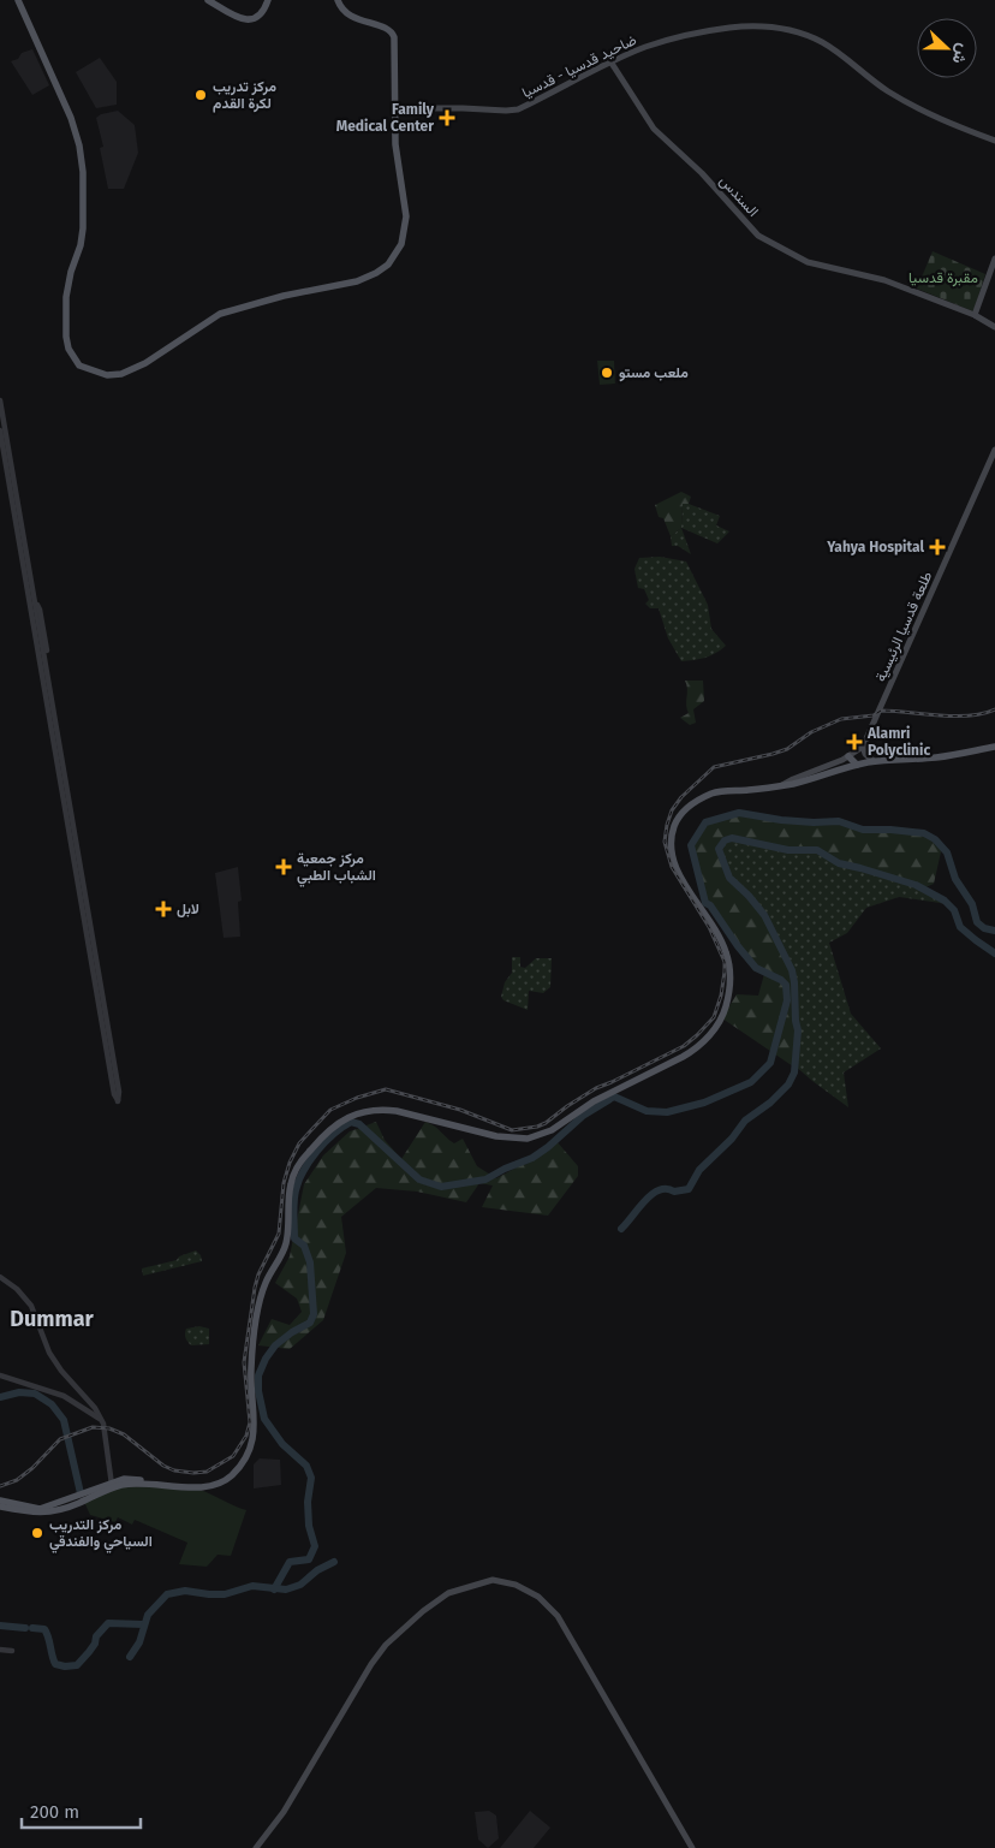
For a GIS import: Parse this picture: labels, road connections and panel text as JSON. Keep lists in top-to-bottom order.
{
  "streets": {
    "main road": ["ضاحيد قدسيا - قدسيا", "السندس", "طلعة قدسيا الرئيسية"]
  },
  "crossings": [
    ["ضاحيد قدسيا - قدسيا", "السندس"]
  ],
  "districts": ["Dummar"],
  "parks": ["مقبرة قدسيا"],
  "places": {
    "other": ["مركز تدريب لكرة القدم", "ملعب مستو", "مركز التدريب السياحي والفندقي"],
    "health": [
      "Family Medical Center",
      "Yahya Hospital",
      "Alamri Polyclinic",
      "مركز جمعية الشباب الطبي",
      "لابل"
    ]
  },
  "scale_bar": "200 m",
  "north": "right"
}
